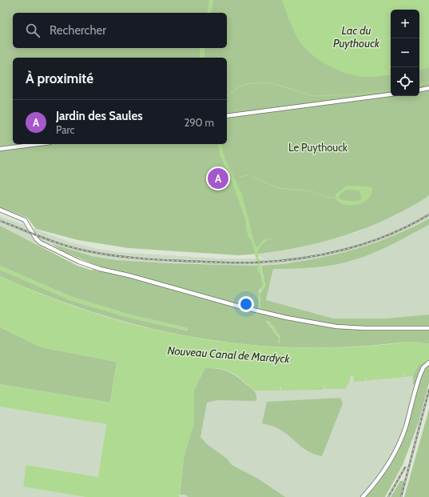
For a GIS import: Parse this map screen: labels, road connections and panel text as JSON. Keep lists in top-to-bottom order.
{
  "water": ["Lac du Puythouck", "Nouveau Canal de Mardyck"],
  "parks": ["Le Puythouck"],
  "page": {
    "map_buttons": ["+", "−"],
    "search": "Rechercher",
    "heading": "À proximité",
    "list": [
      {
        "mark": "A",
        "name": "Jardin des Saules",
        "note": "Parc",
        "value": "290 m"
      }
    ],
    "pins": "A"
  }
}
